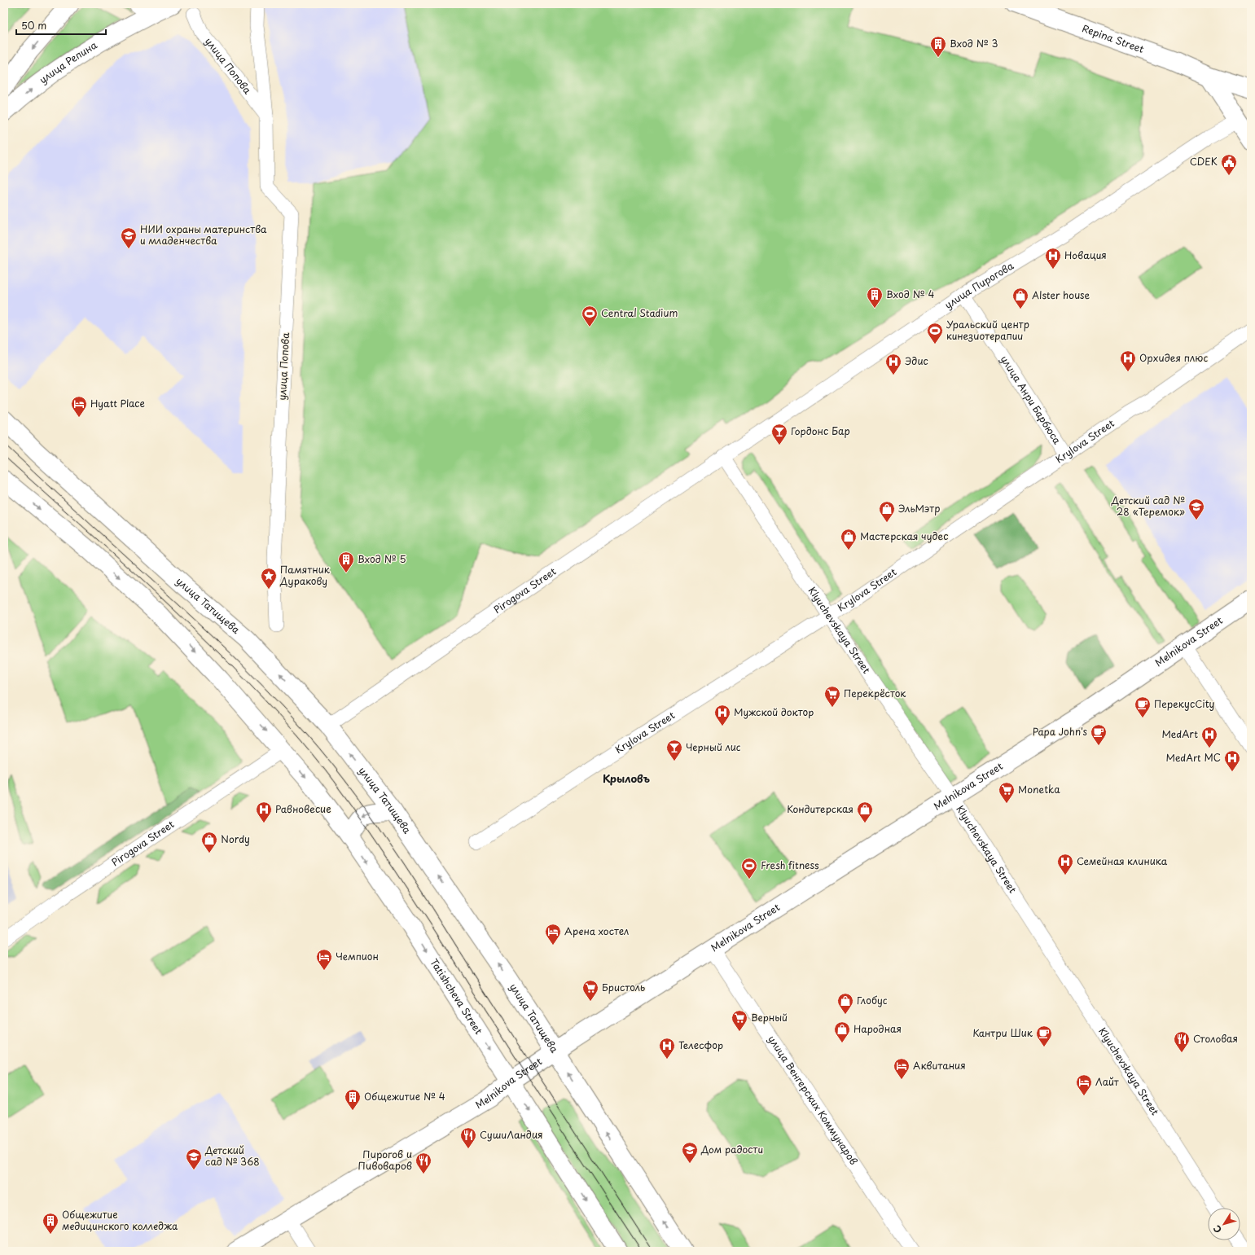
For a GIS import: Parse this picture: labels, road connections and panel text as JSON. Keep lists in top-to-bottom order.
{
  "streets": {
    "main road": [
      "Repina Street",
      "улица Репина",
      "улица Татищева",
      "Melnikova Street",
      "Tatishcheva Street"
    ],
    "street": [
      "улица Попова",
      "улица Пирогова",
      "улица Анри Барбюса",
      "Krylova Street",
      "Pirogova Street",
      "Klyuchevskaya Street",
      "улица Венгерских Коммунаров"
    ]
  },
  "crossings": [
    ["улица Пирогова", "улица Анри Барбюса"],
    ["улица Пирогова", "Pirogova Street"],
    ["улица Пирогова", "Klyuchevskaya Street"],
    ["улица Анри Барбюса", "Krylova Street"],
    ["Krylova Street", "Klyuchevskaya Street"],
    ["Pirogova Street", "улица Татищева"],
    ["Pirogova Street", "Klyuchevskaya Street"],
    ["Pirogova Street", "Tatishcheva Street"],
    ["улица Татищева", "Melnikova Street"],
    ["Klyuchevskaya Street", "Melnikova Street"],
    ["Melnikova Street", "Tatishcheva Street"],
    ["Melnikova Street", "улица Венгерских Коммунаров"]
  ],
  "one_way": ["улица Татищева", "Tatishcheva Street"],
  "districts": ["Крыловъ"],
  "places": {
    "building": [
      "Вход № 3",
      "Вход № 4",
      "Вход № 5",
      "Общежитие № 4",
      "Общежитие медицинского колледжа"
    ],
    "public building": ["CDEK"],
    "school or university": [
      "НИИ охраны материнства и младенчества",
      "Детский сад № 28 «Теремок»",
      "Дом радости",
      "Детский сад № 368"
    ],
    "hospital": [
      "Новация",
      "Орхидея плюс",
      "Эдис",
      "Мужской доктор",
      "MedArt",
      "MedArt MC",
      "Равновесие",
      "Семейная клиника",
      "Телесфор"
    ],
    "shop": [
      "Alster house",
      "ЭльМэтр",
      "Мастерская чудес",
      "Кондитерская",
      "Nordy",
      "Глобус",
      "Народная"
    ],
    "sports": ["Central Stadium", "Уральский центр кинезиотерапии", "Fresh fitness"],
    "hotel": [
      "Hyatt Place",
      "Арена хостел",
      "Чемпион",
      "Аквитания",
      "Лайт"
    ],
    "bar": ["Гордонc Бар", "Черный лис"],
    "place": ["Памятник Дуракову"],
    "supermarket": [
      "Перекрёсток",
      "Monetka",
      "Бристоль",
      "Верный"
    ],
    "cafe": ["ПерекусCity", "Papa John's", "Кантри Шик"],
    "restaurant": ["Столовая", "СушиЛандия", "Пирогов и Пивоваров"]
  },
  "scale_bar": "50 m",
  "north": "bottom left"
}
